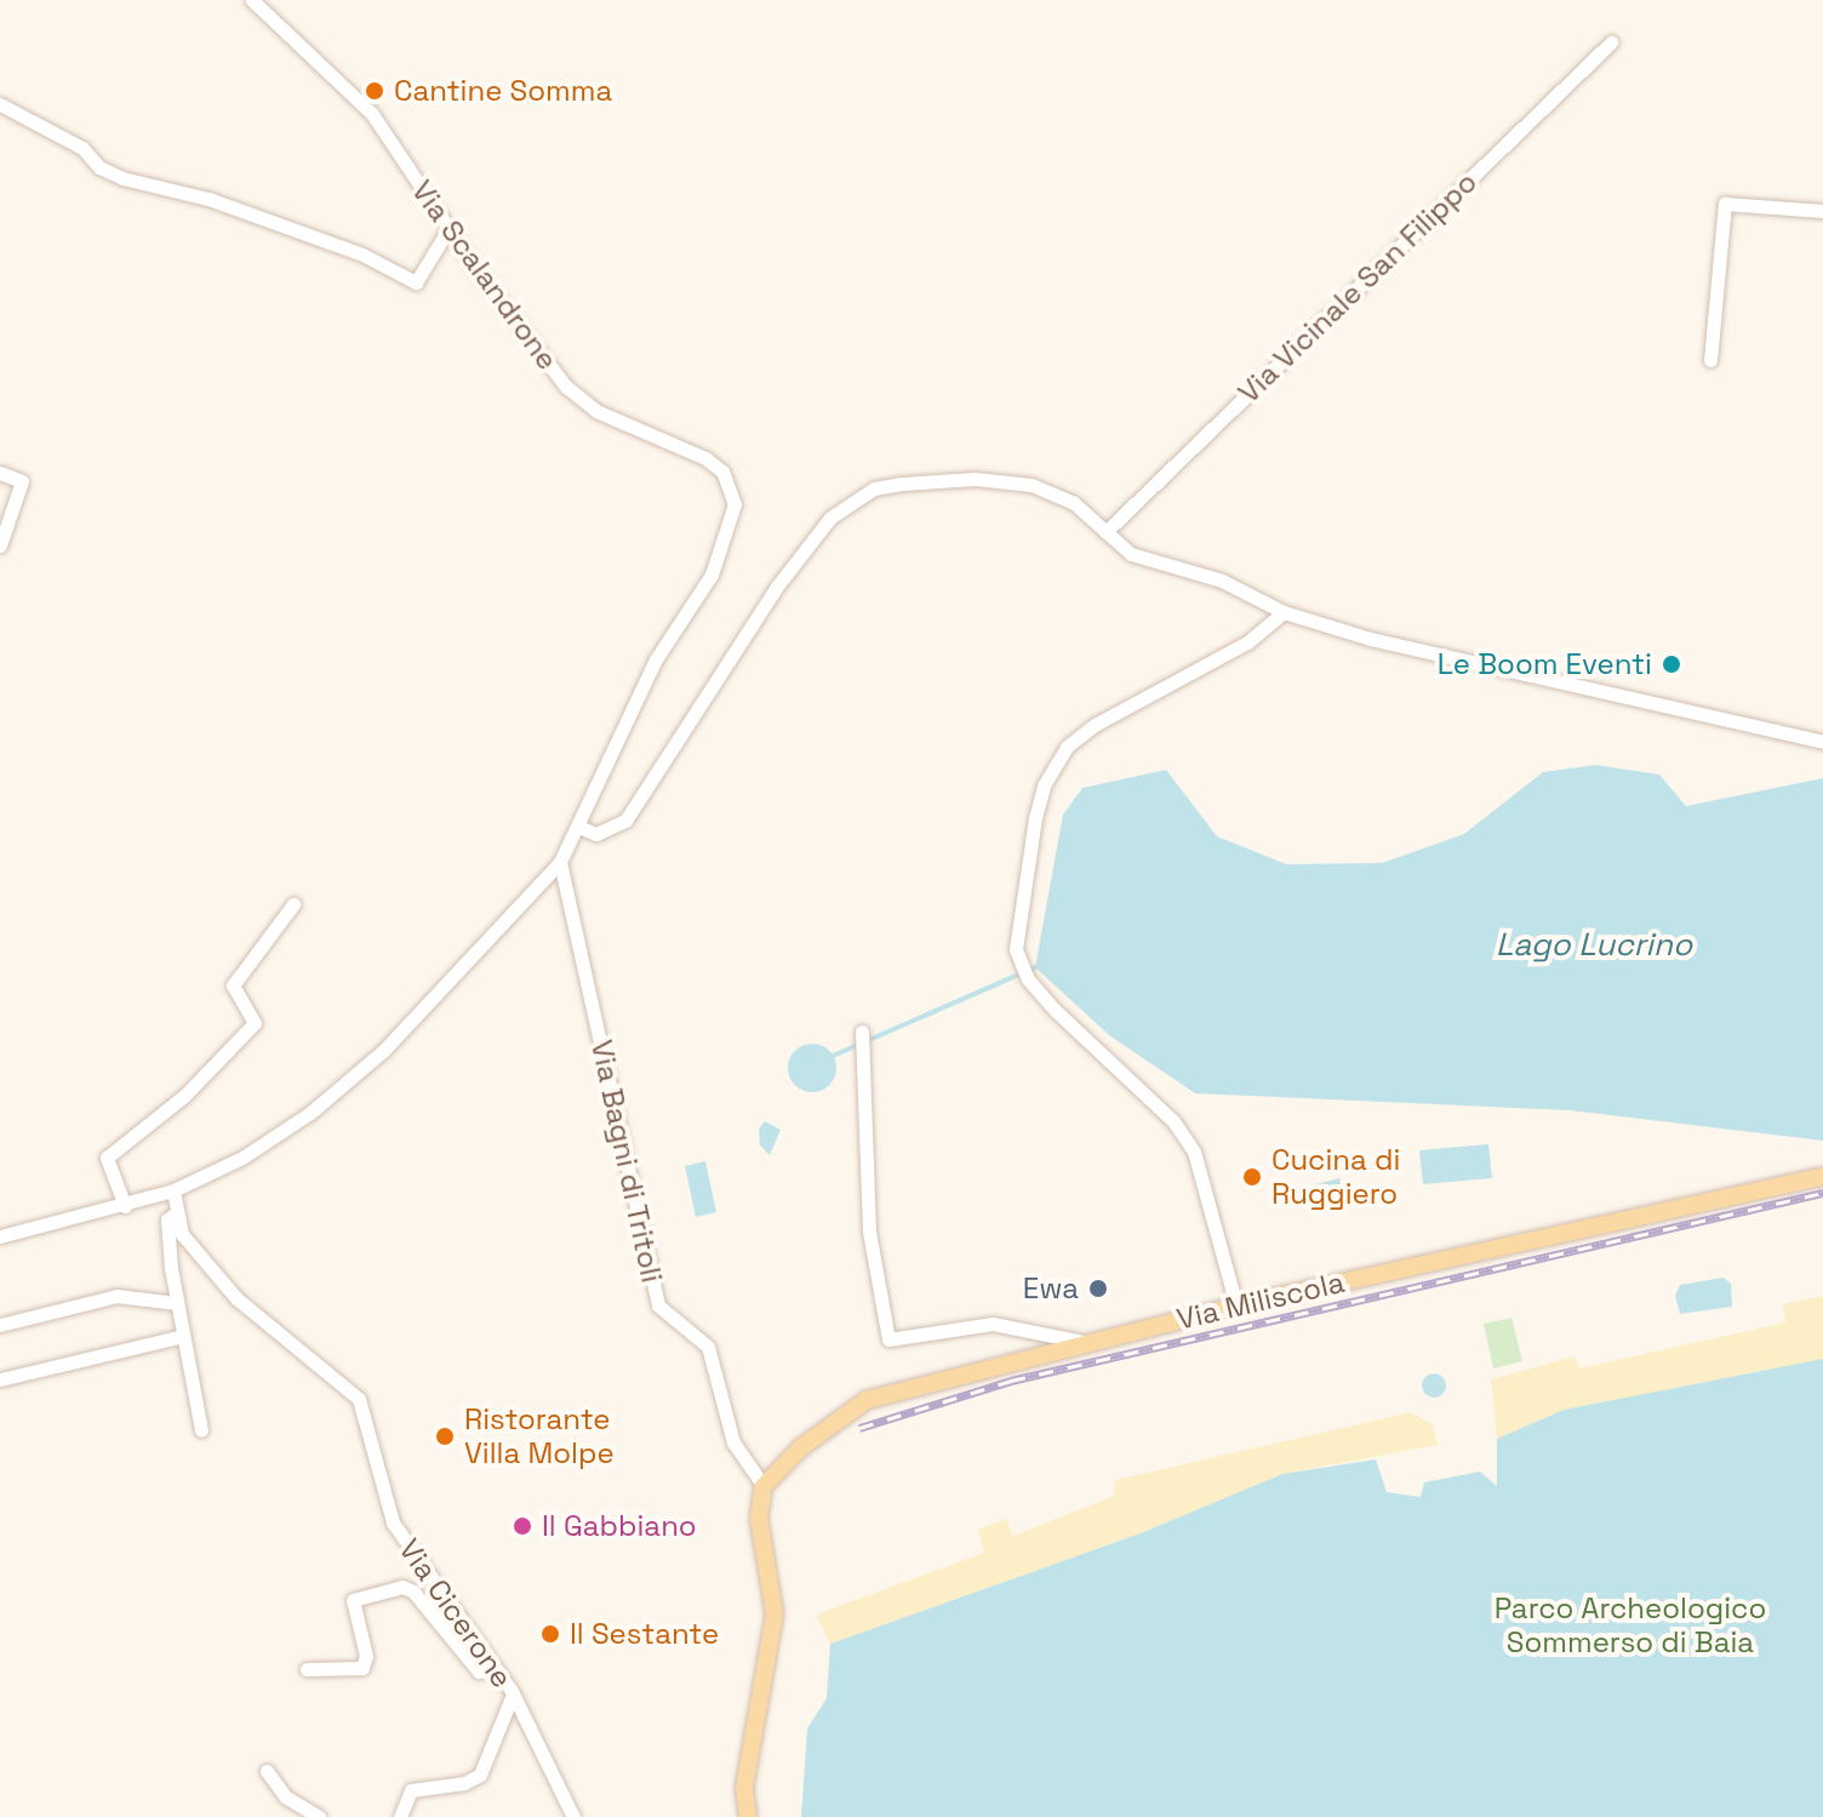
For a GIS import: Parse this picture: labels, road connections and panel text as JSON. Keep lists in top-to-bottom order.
{
  "streets": {
    "main road": ["Via Miliscola"],
    "street": [
      "Via Scalandrone",
      "Via Vicinale San Filippo",
      "Via Bagni di Tritoli",
      "Via Cicerone"
    ]
  },
  "crossings": [
    ["Via Bagni di Tritoli", "Via Miliscola"]
  ],
  "water": ["Lago Lucrino"],
  "parks": ["Parco Archeologico Sommerso di Baia"],
  "places": [
    "Cantine Somma",
    "Le Boom Eventi",
    "Cucina di Ruggiero",
    "Ewa",
    "Ristorante Villa Molpe",
    "Il Gabbiano",
    "Il Sestante"
  ]
}
